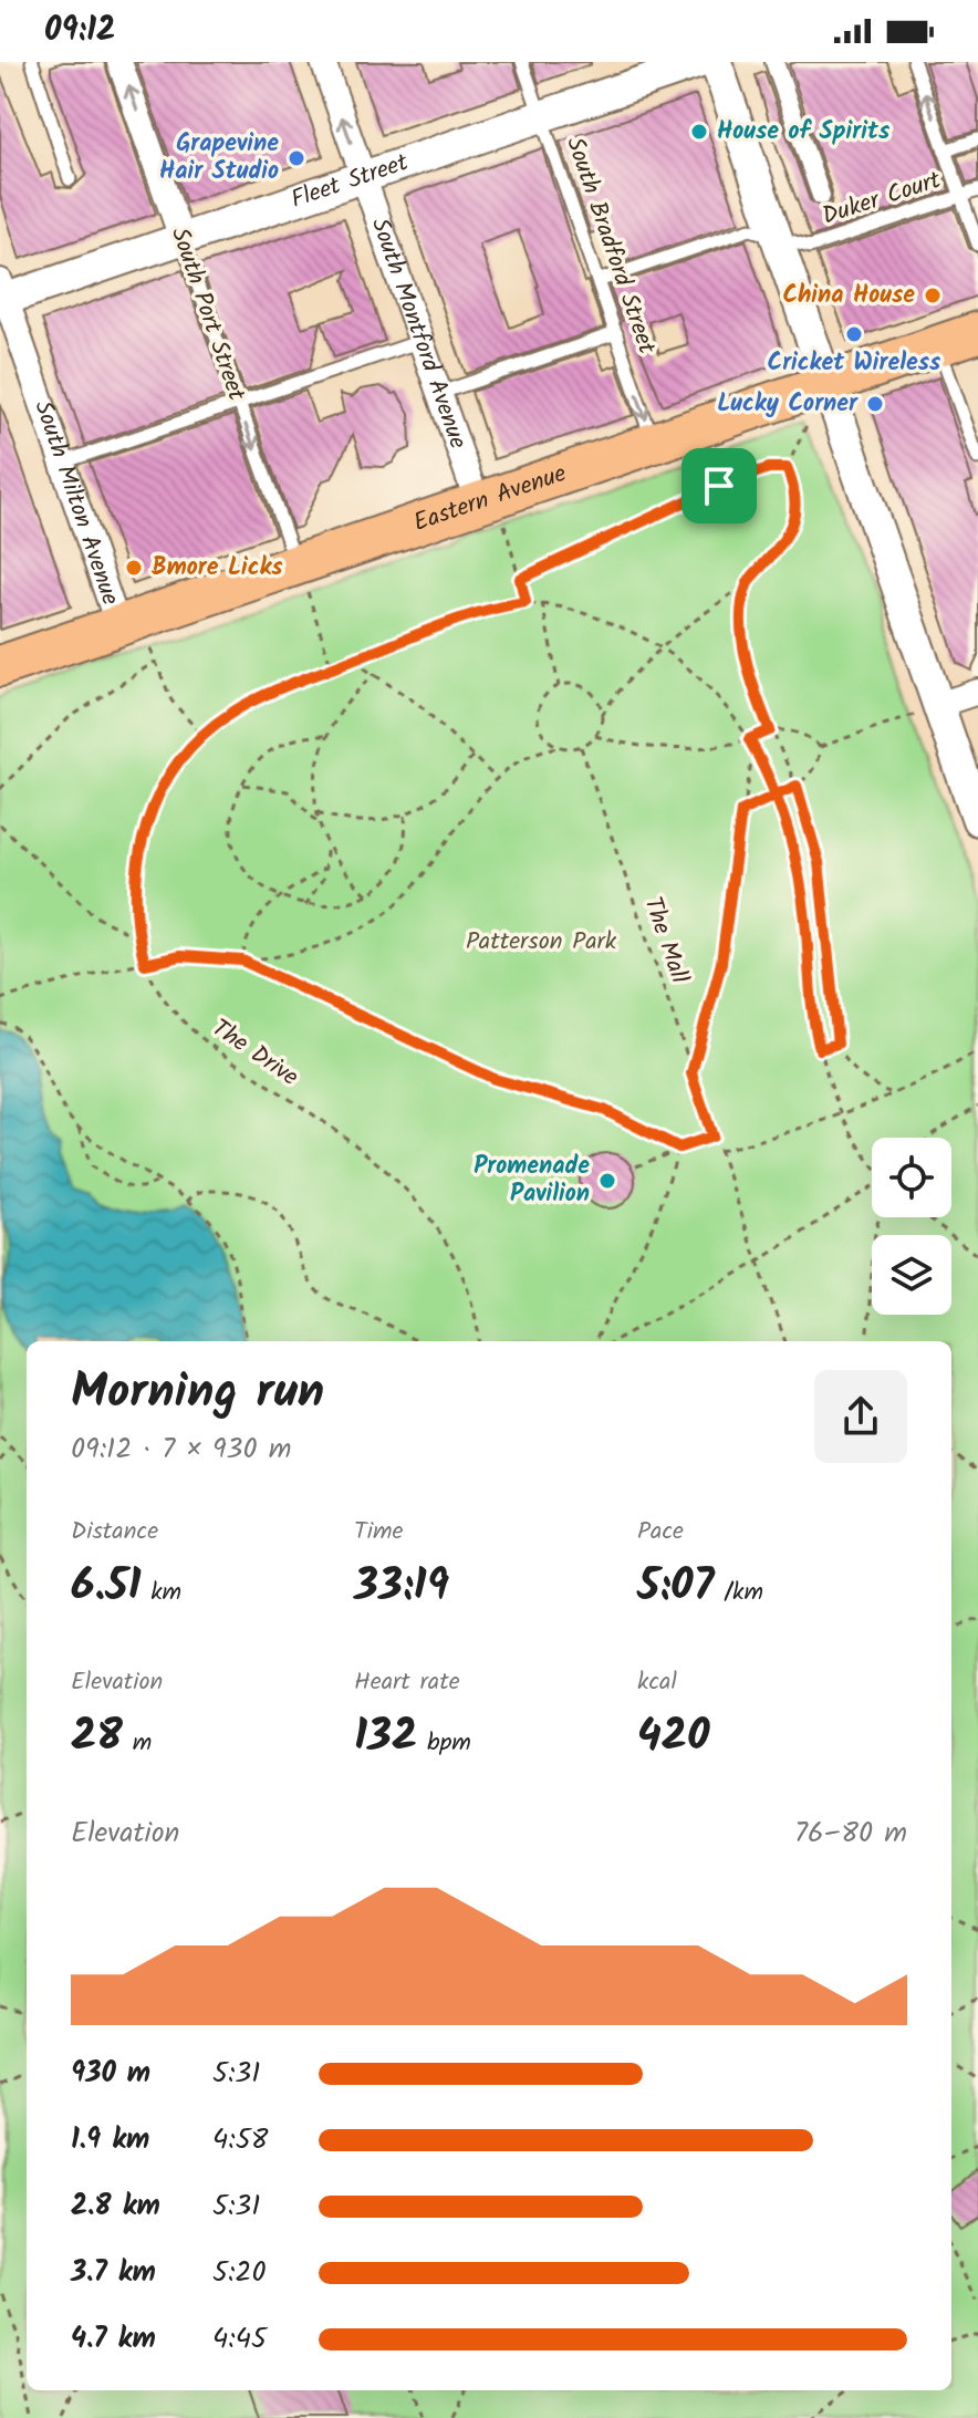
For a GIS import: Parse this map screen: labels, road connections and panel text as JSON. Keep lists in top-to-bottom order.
{
  "streets": {
    "main road": ["Eastern Avenue"],
    "street": [
      "Fleet Street",
      "South Port Street",
      "South Montford Avenue",
      "South Milton Avenue"
    ],
    "lane": ["Duker Court", "South Bradford Street"],
    "path": ["The Mall", "The Drive"]
  },
  "crossings": [
    ["Fleet Street", "South Bradford Street"],
    ["Fleet Street", "South Port Street"],
    ["Fleet Street", "South Montford Avenue"],
    ["Fleet Street", "South Milton Avenue"],
    ["Duker Court", "South Bradford Street"],
    ["South Bradford Street", "Eastern Avenue"],
    ["South Port Street", "Eastern Avenue"],
    ["South Montford Avenue", "Eastern Avenue"],
    ["Eastern Avenue", "South Milton Avenue"]
  ],
  "parks": ["Patterson Park"],
  "places": [
    "House of Spirits",
    "Grapevine Hair Studio",
    "China House",
    "Cricket Wireless",
    "Lucky Corner",
    "Bmore Licks",
    "Promenade Pavilion"
  ],
  "page": {
    "status": "09:12",
    "heading": ["Morning run", "09:12 · 7 × 930 m"],
    "stats": [
      ["Distance", "6.51 km"],
      ["Time", "33:19"],
      ["Pace", "5:07 /km"],
      ["Elevation", "28 m"],
      ["Heart rate", "132 bpm"],
      ["kcal", "420"]
    ],
    "chart": ["Elevation", "76–80 m"],
    "list": [
      {
        "name": "930 m",
        "note": "5:31"
      },
      {
        "name": "1.9 km",
        "note": "4:58"
      },
      {
        "name": "2.8 km",
        "note": "5:31"
      },
      {
        "name": "3.7 km",
        "note": "5:20"
      },
      {
        "name": "4.7 km",
        "note": "4:45"
      }
    ]
  }
}
